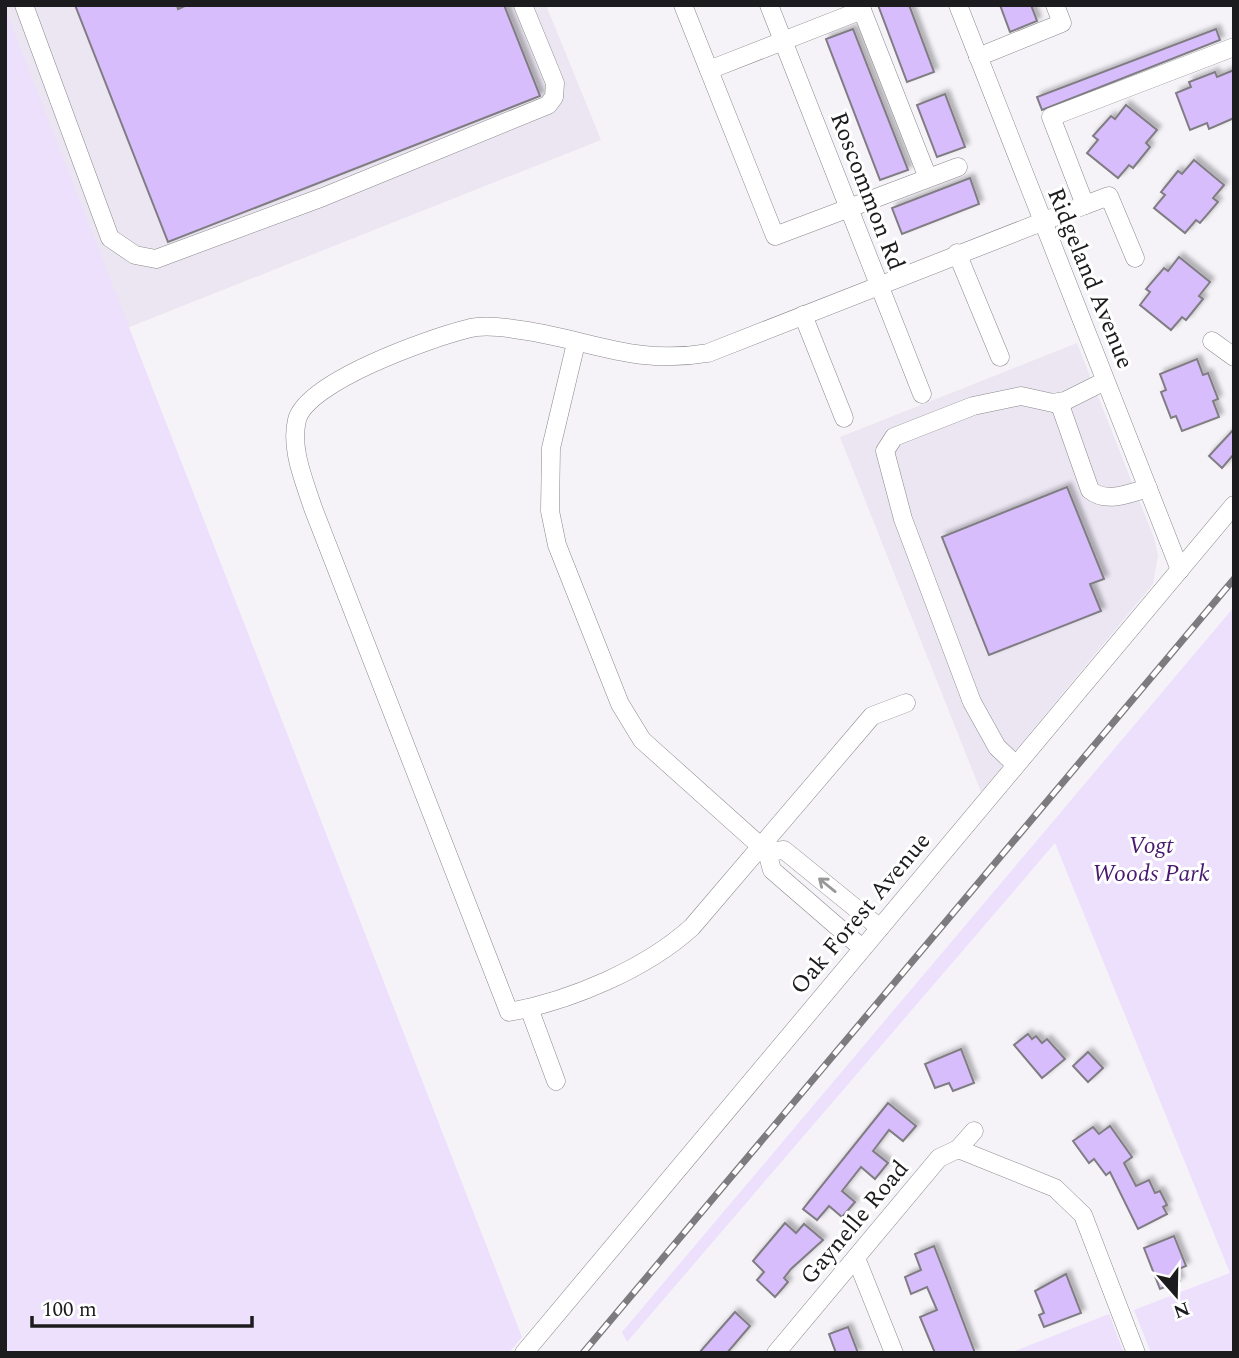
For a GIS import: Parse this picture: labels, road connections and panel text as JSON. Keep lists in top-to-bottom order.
{
  "streets": {
    "street": [
      "Roscommon Rd",
      "Ridgeland Avenue",
      "Oak Forest Avenue",
      "Gaynelle Road"
    ]
  },
  "crossings": [
    ["Ridgeland Avenue", "Oak Forest Avenue"]
  ],
  "parks": ["Vogt Woods Park"],
  "scale_bar": "100 m",
  "north": "bottom"
}
